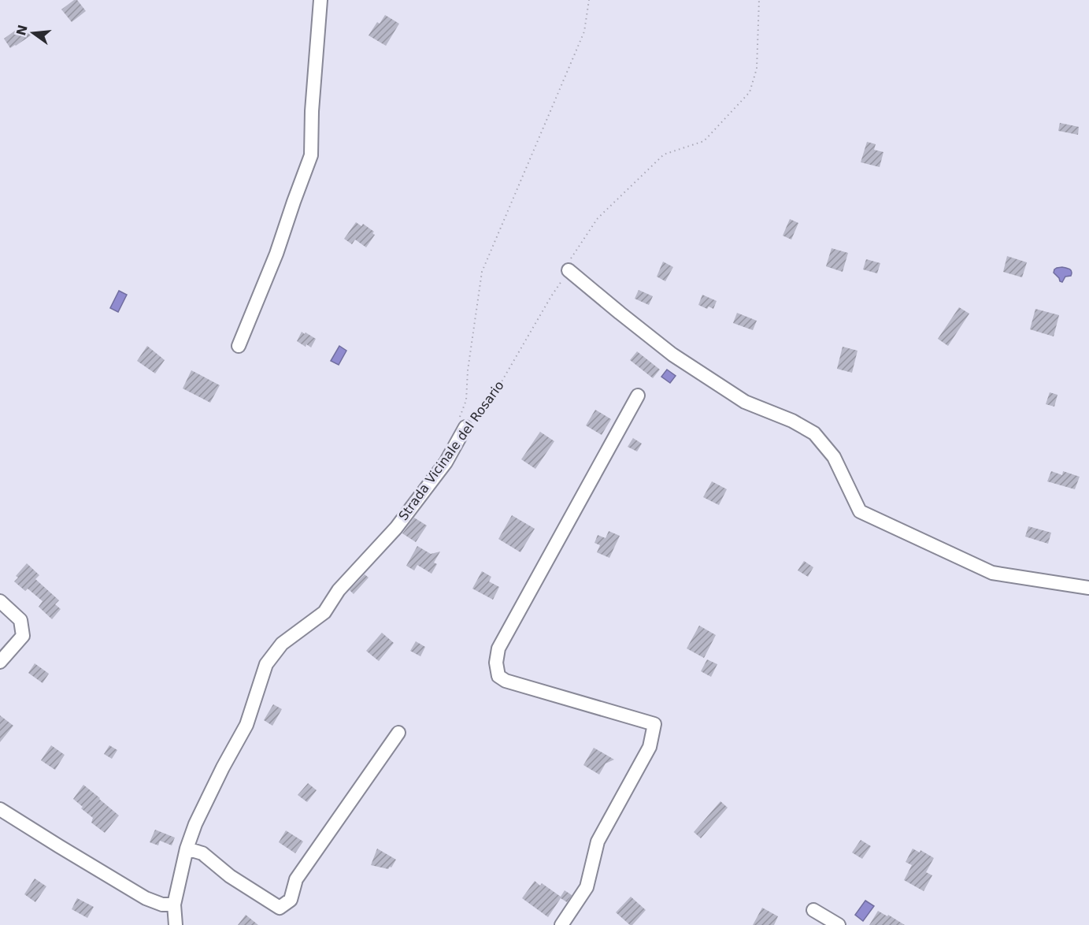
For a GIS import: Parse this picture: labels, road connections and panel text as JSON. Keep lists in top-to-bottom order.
{
  "streets": {
    "street": ["Strada Vicinale del Rosario"]
  },
  "north": "left"
}
